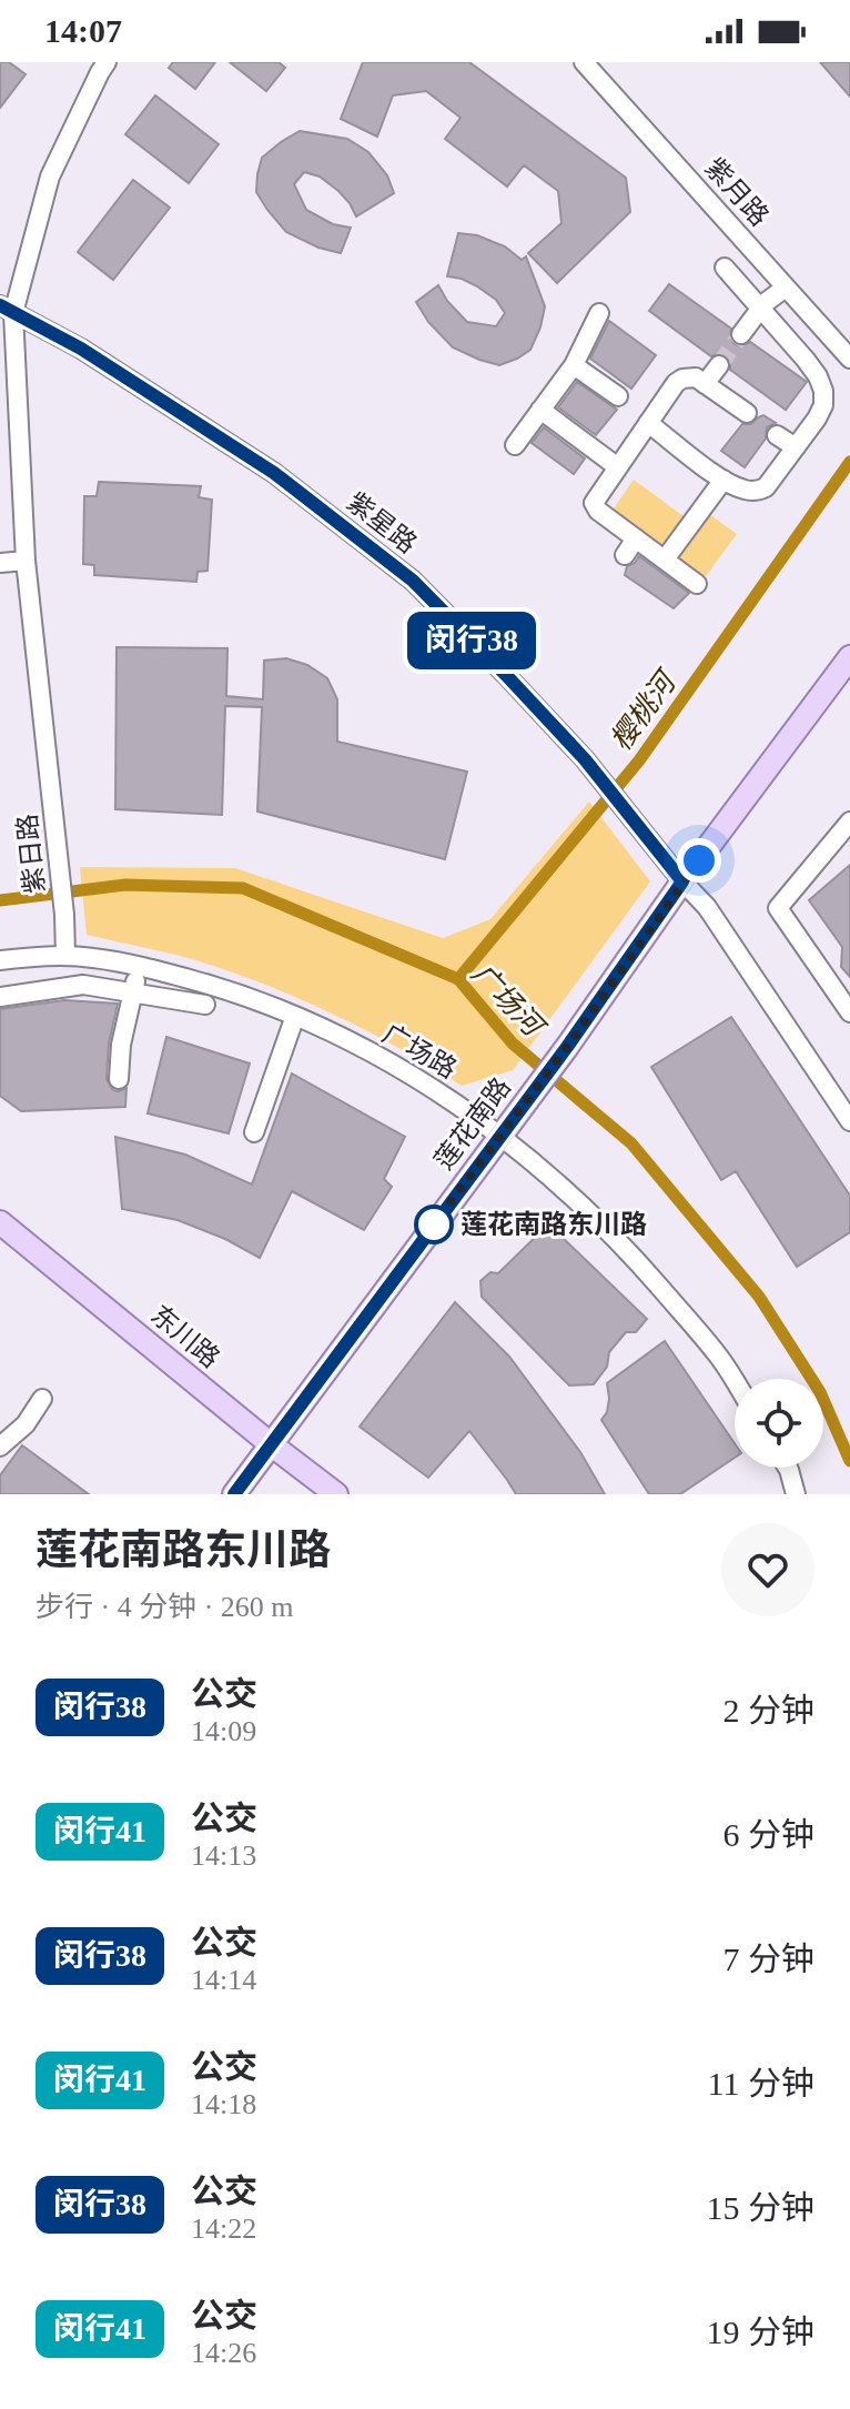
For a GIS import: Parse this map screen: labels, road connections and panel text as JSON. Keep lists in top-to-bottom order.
{
  "streets": {
    "main road": ["莲花南路", "东川路"],
    "street": [
      "紫月路",
      "紫星路",
      "紫日路",
      "广场路"
    ]
  },
  "crossings": [
    ["紫星路", "紫日路"],
    ["紫星路", "莲花南路"],
    ["紫日路", "广场路"],
    ["广场路", "莲花南路"],
    ["莲花南路", "东川路"]
  ],
  "water": ["樱桃河", "广场河"],
  "places": ["莲花南路东川路"],
  "lines": ["bus line 闵行38"],
  "page": {
    "status": "14:07",
    "on_map": "闵行38",
    "heading": ["莲花南路东川路", "步行 · 4 分钟 · 260 m"],
    "list": [
      {
        "mark": "闵行38",
        "name": "公交",
        "note": "14:09",
        "value": "2 分钟"
      },
      {
        "mark": "闵行41",
        "name": "公交",
        "note": "14:13",
        "value": "6 分钟"
      },
      {
        "mark": "闵行38",
        "name": "公交",
        "note": "14:14",
        "value": "7 分钟"
      },
      {
        "mark": "闵行41",
        "name": "公交",
        "note": "14:18",
        "value": "11 分钟"
      },
      {
        "mark": "闵行38",
        "name": "公交",
        "note": "14:22",
        "value": "15 分钟"
      },
      {
        "mark": "闵行41",
        "name": "公交",
        "note": "14:26",
        "value": "19 分钟"
      }
    ]
  }
}
